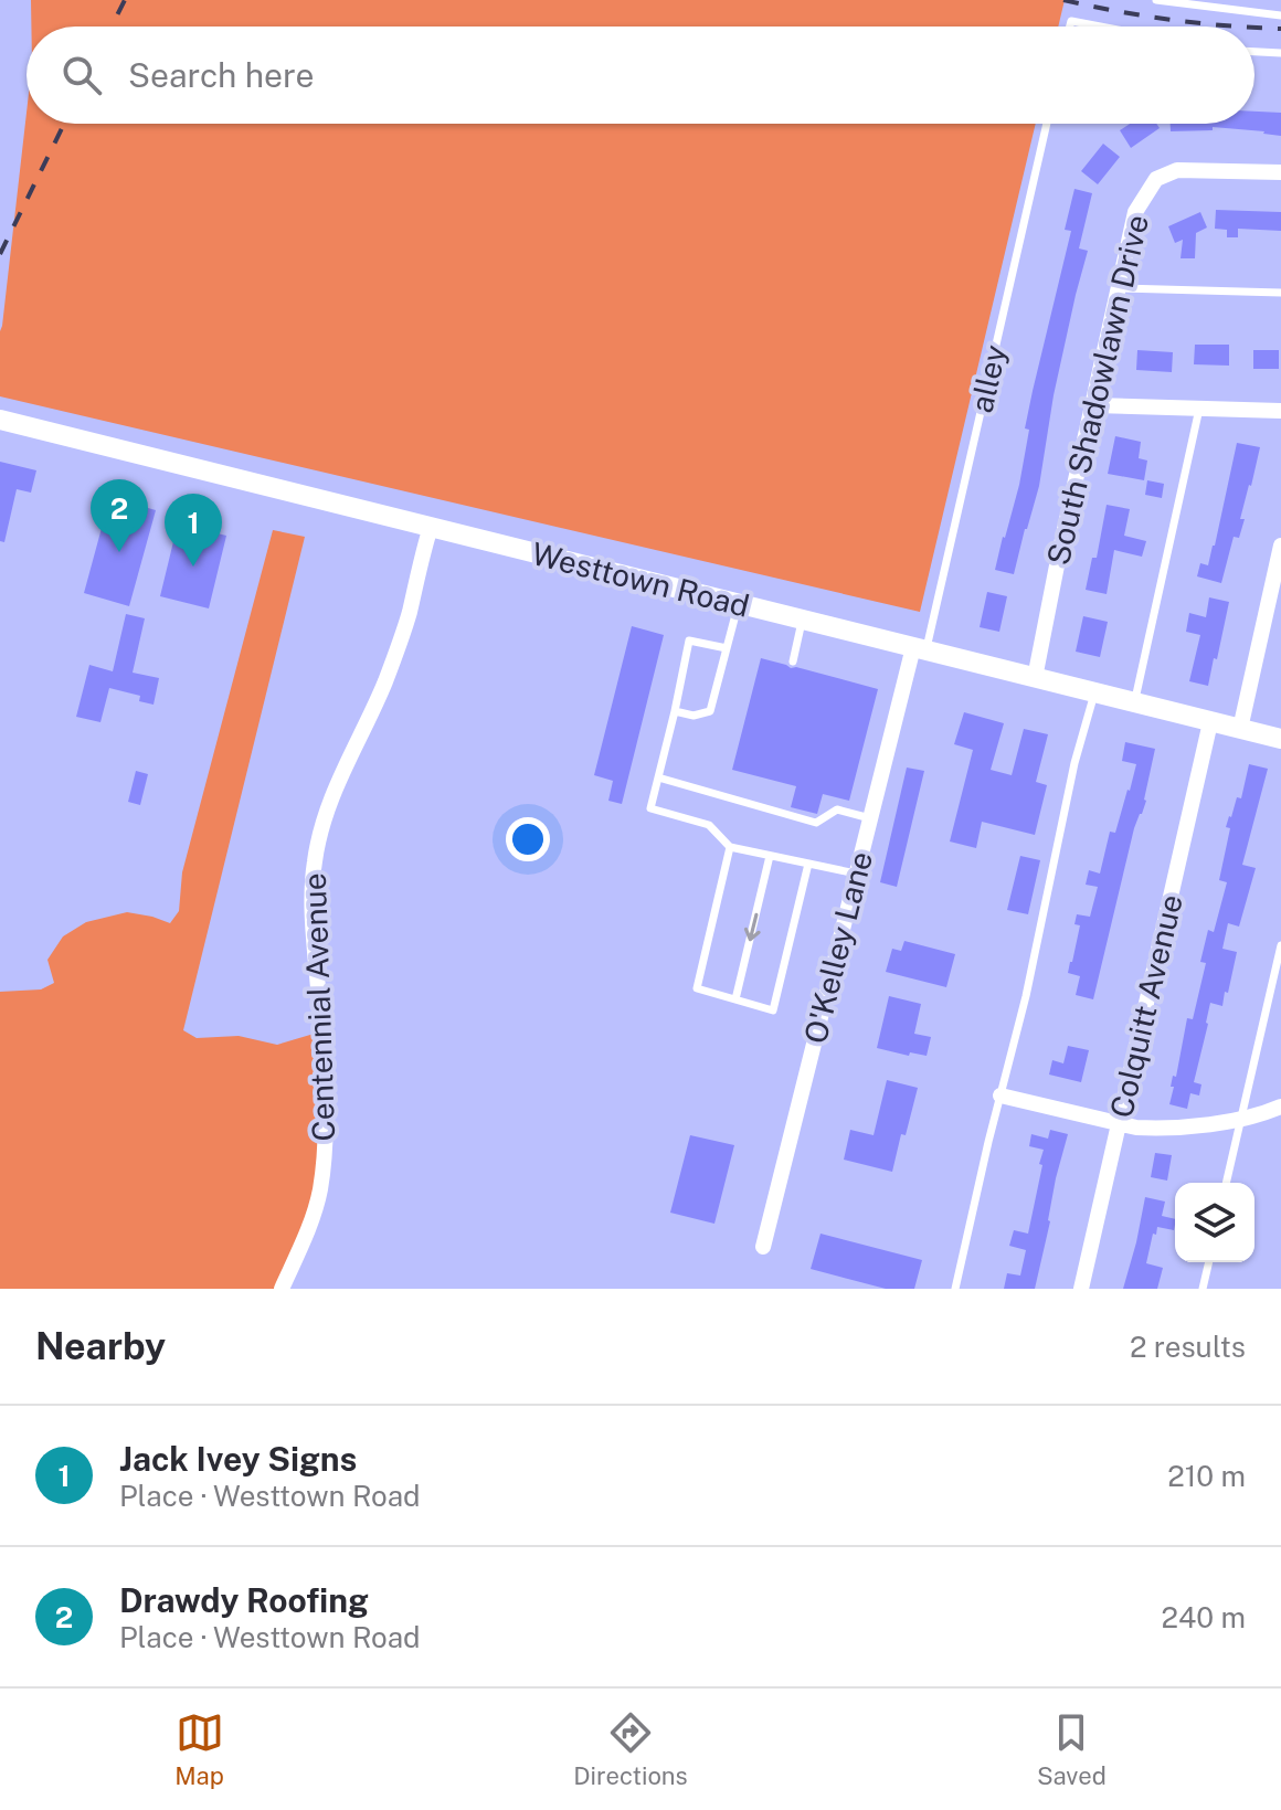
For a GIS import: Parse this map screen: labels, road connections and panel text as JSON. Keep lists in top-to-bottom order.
{
  "streets": {
    "street": [
      "South Shadowlawn Drive",
      "Westtown Road",
      "O'Kelley Lane",
      "Colquitt Avenue",
      "Centennial Avenue"
    ],
    "lane": ["alley"]
  },
  "crossings": [
    ["alley", "Westtown Road"],
    ["alley", "O'Kelley Lane"],
    ["South Shadowlawn Drive", "Westtown Road"],
    ["Westtown Road", "O'Kelley Lane"],
    ["Westtown Road", "Colquitt Avenue"],
    ["Westtown Road", "Centennial Avenue"]
  ],
  "page": {
    "search": "Search here",
    "pins": ["2", "1"],
    "heading": ["Nearby", "2 results"],
    "list": [
      {
        "mark": "1",
        "name": "Jack Ivey Signs",
        "note": "Place · Westtown Road",
        "value": "210 m"
      },
      {
        "mark": "2",
        "name": "Drawdy Roofing",
        "note": "Place · Westtown Road",
        "value": "240 m"
      }
    ],
    "nav": ["Map", "Directions", "Saved"]
  }
}
